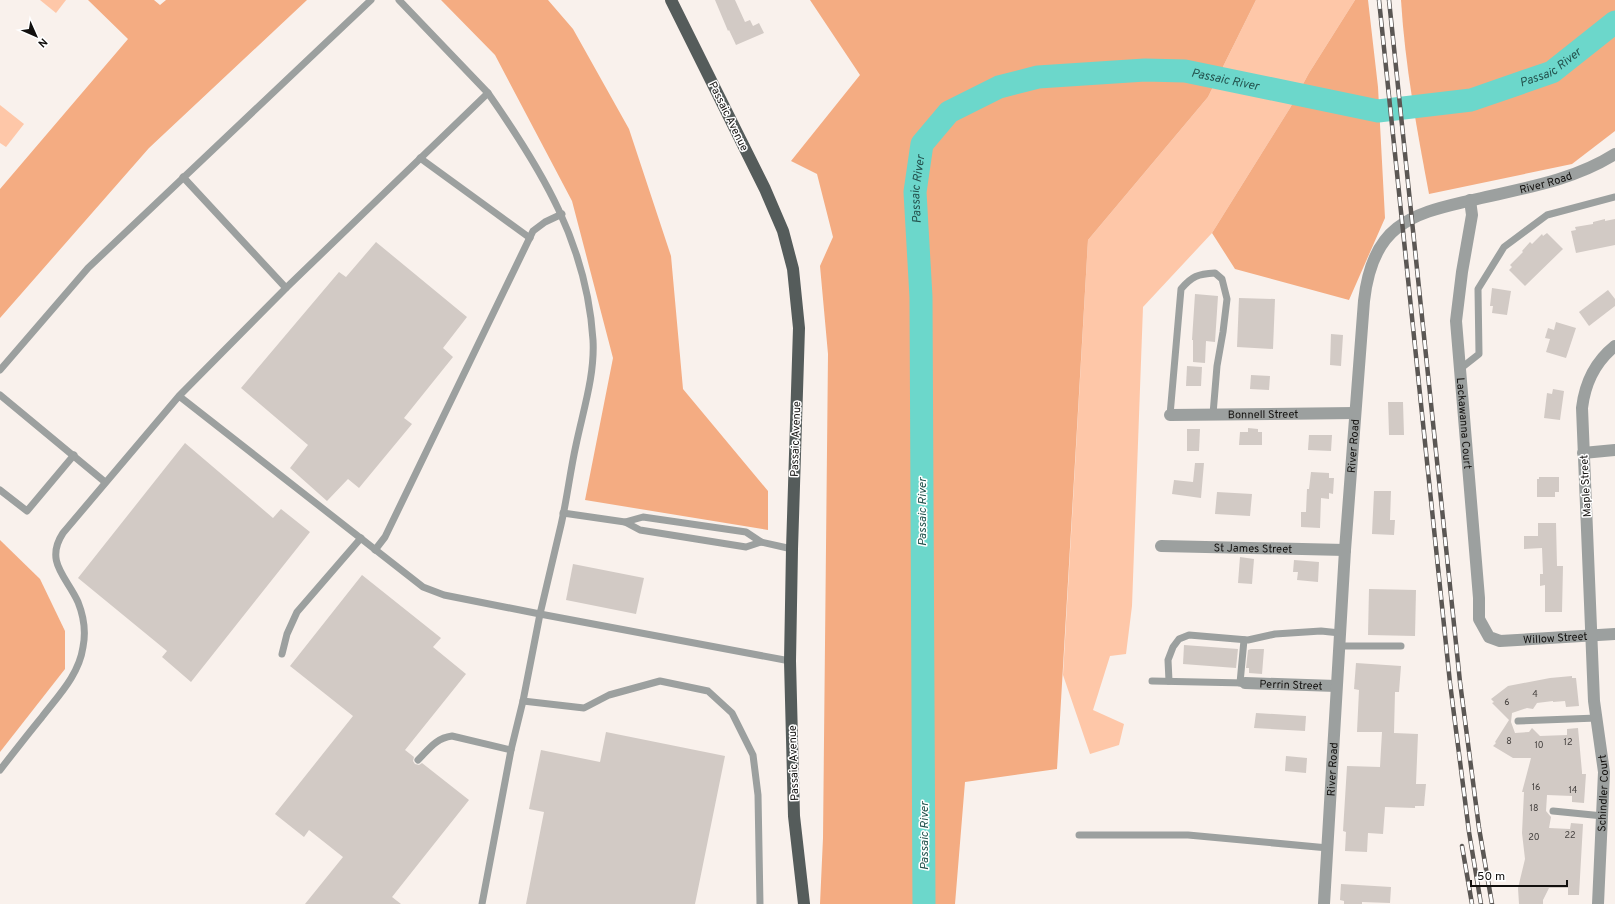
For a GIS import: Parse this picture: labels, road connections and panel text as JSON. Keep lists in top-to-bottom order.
{
  "streets": {
    "main road": ["Passaic Avenue"],
    "street": [
      "River Road",
      "Bonnell Street",
      "Lackawanna Court",
      "Maple Street",
      "St James Street",
      "Willow Street",
      "Perrin Street",
      "Schindler Court"
    ]
  },
  "crossings": [
    ["River Road", "Bonnell Street"],
    ["River Road", "Lackawanna Court"],
    ["River Road", "St James Street"],
    ["River Road", "Perrin Street"],
    ["Lackawanna Court", "Willow Street"],
    ["Maple Street", "Willow Street"],
    ["Maple Street", "Schindler Court"],
    ["Willow Street", "Schindler Court"]
  ],
  "water": ["Passaic River"],
  "house_numbers": [
    "4",
    "6",
    "8",
    "12",
    "10",
    "16",
    "14",
    "18",
    "22",
    "20"
  ],
  "scale_bar": "50 m",
  "north": "bottom right"
}
